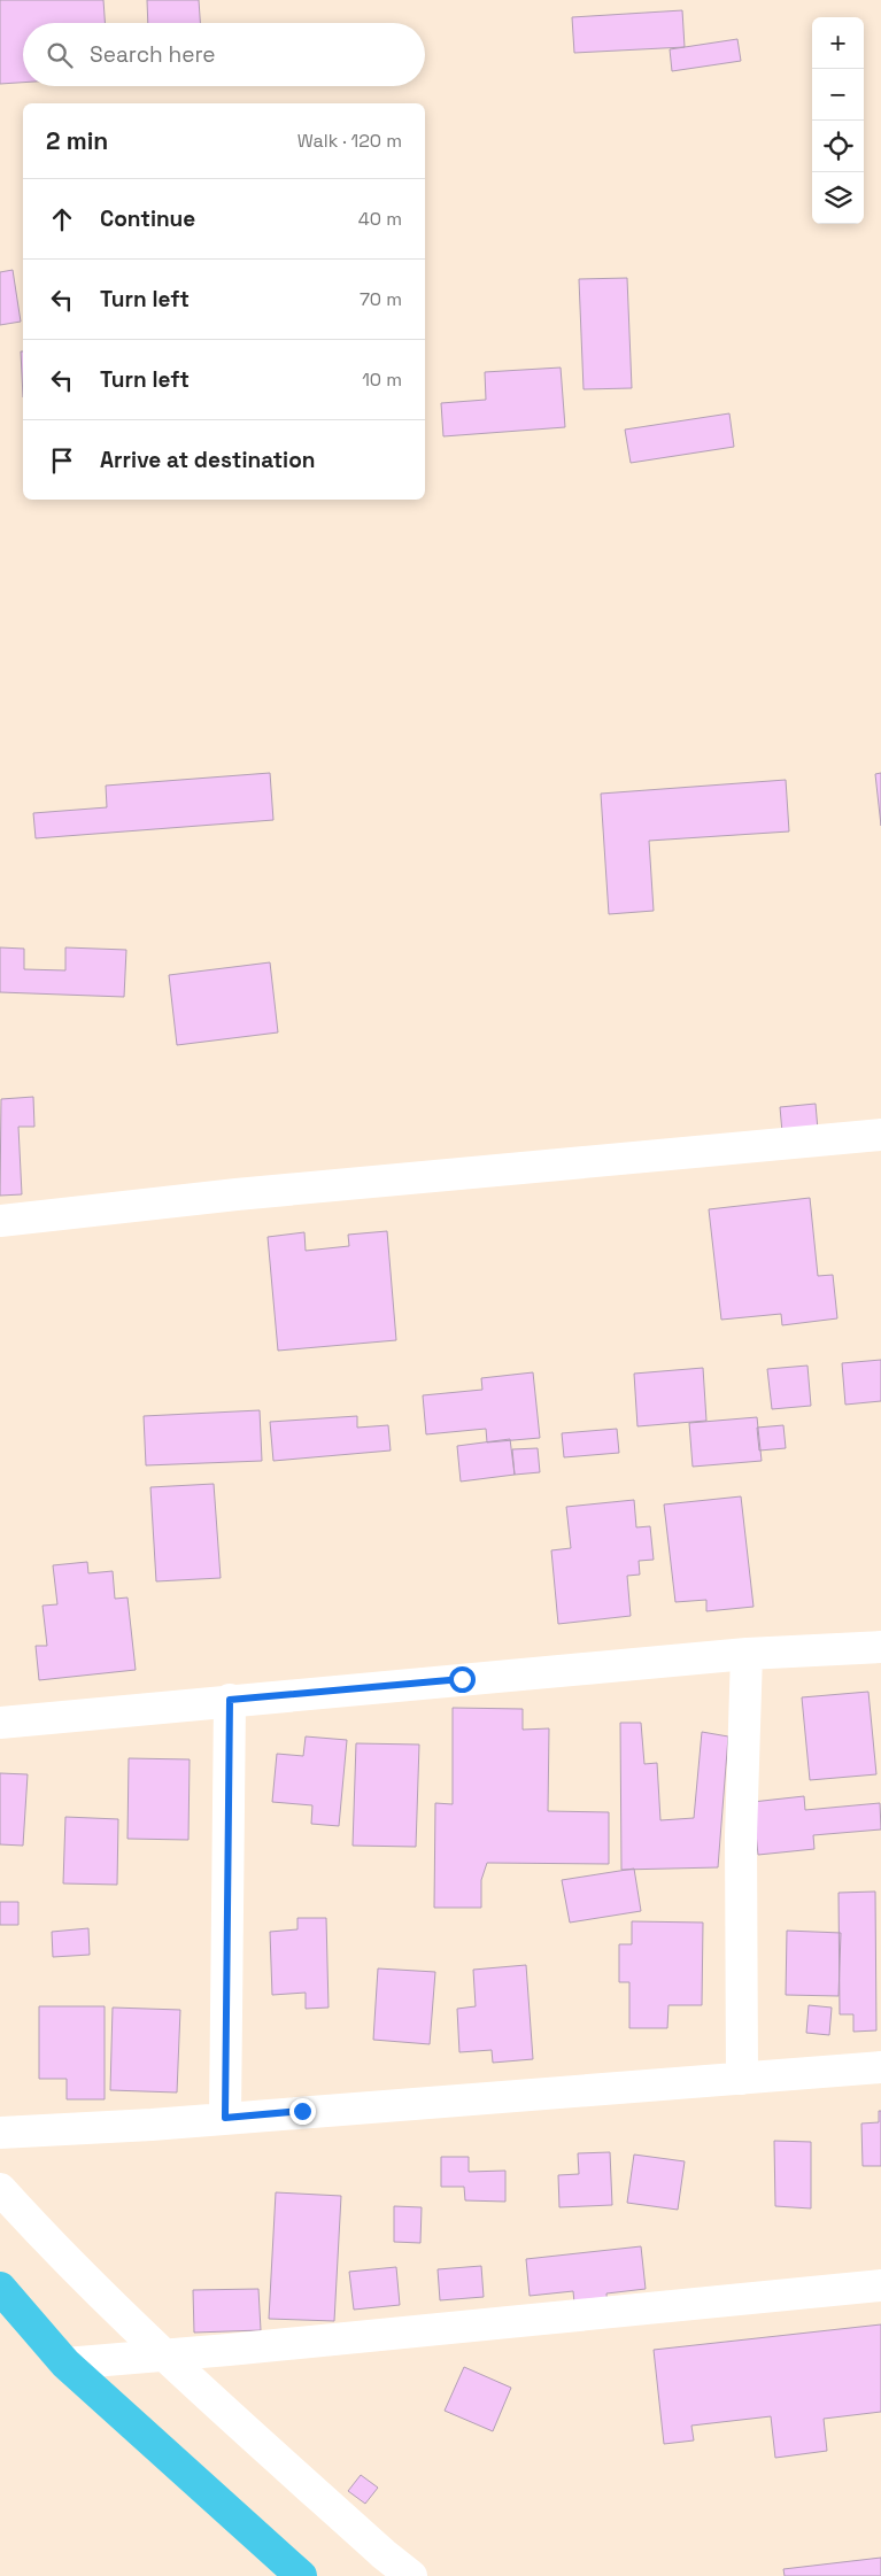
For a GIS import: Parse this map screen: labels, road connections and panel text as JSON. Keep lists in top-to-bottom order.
{
  "page": {
    "map_buttons": ["+", "−"],
    "search": "Search here",
    "heading": ["2 min", "Walk · 120 m"],
    "list": [
      ["Continue", "40 m"],
      ["Turn left", "70 m"],
      ["Turn left", "10 m"],
      "Arrive at destination"
    ]
  }
}
